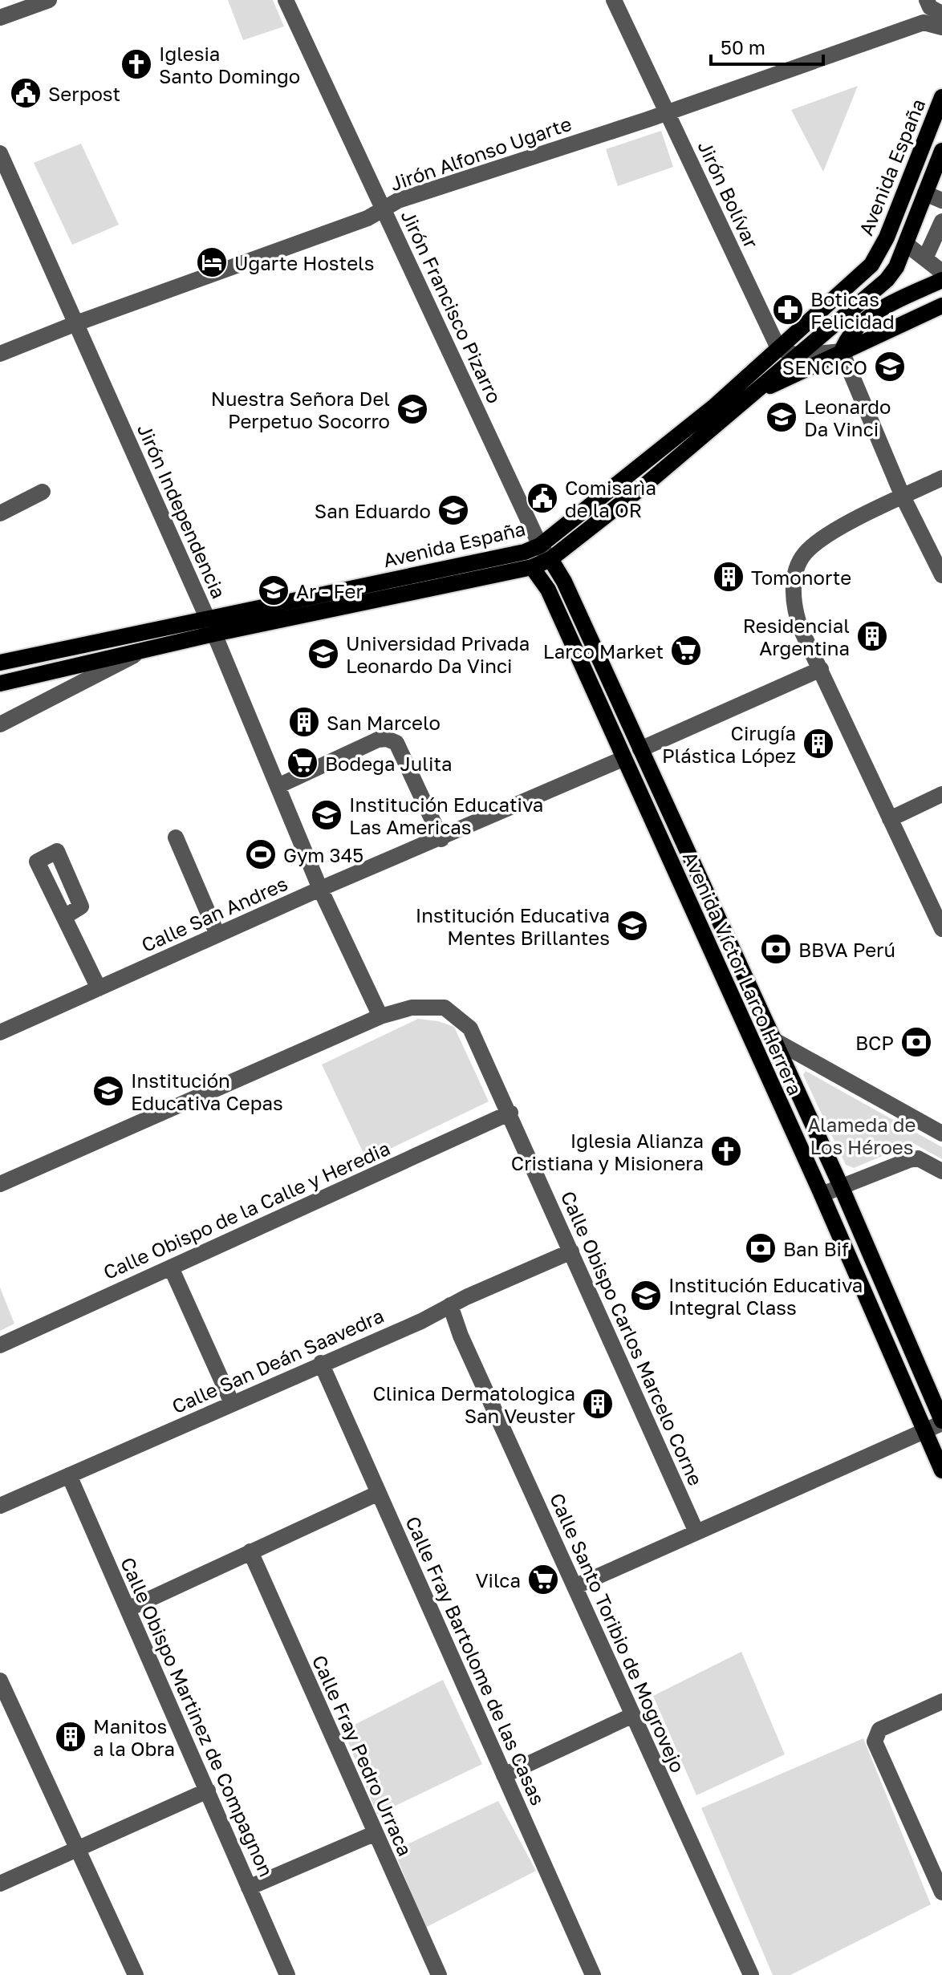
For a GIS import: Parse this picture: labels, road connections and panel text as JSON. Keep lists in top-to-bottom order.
{
  "streets": {
    "main road": ["Avenida España", "Avenida Víctor Larco Herrera"],
    "street": [
      "Jirón Alfonso Ugarte",
      "Jirón Bolívar",
      "Jirón Francisco Pizarro",
      "Jirón Independencia",
      "Calle San Andres",
      "Calle Obispo de la Calle y Heredia",
      "Calle Obispo Carlos Marcelo Corne",
      "Calle San Deán Saavedra",
      "Calle Santo Toribio de Mogrovejo",
      "Calle Fray Bartolome de las Casas",
      "Calle Obispo Martinez de Compagnon",
      "Calle Fray Pedro Urraca"
    ]
  },
  "crossings": [
    ["Jirón Alfonso Ugarte", "Jirón Bolívar"],
    ["Jirón Alfonso Ugarte", "Jirón Francisco Pizarro"],
    ["Jirón Alfonso Ugarte", "Jirón Independencia"],
    ["Avenida España", "Jirón Bolívar"],
    ["Avenida España", "Jirón Francisco Pizarro"],
    ["Avenida España", "Jirón Independencia"],
    ["Avenida España", "Avenida Víctor Larco Herrera"],
    ["Jirón Francisco Pizarro", "Avenida Víctor Larco Herrera"],
    ["Jirón Independencia", "Calle San Andres"],
    ["Calle San Andres", "Avenida Víctor Larco Herrera"],
    ["Calle Obispo de la Calle y Heredia", "Calle Obispo Carlos Marcelo Corne"],
    ["Calle Obispo Carlos Marcelo Corne", "Calle San Deán Saavedra"],
    ["Calle San Deán Saavedra", "Calle Santo Toribio de Mogrovejo"],
    ["Calle San Deán Saavedra", "Calle Fray Bartolome de las Casas"],
    ["Calle San Deán Saavedra", "Calle Obispo Martinez de Compagnon"]
  ],
  "parks": ["Alameda de Los Héroes"],
  "places": {
    "church": ["Iglesia Santo Domingo", "Iglesia Alianza Cristiana y Misionera"],
    "public building": ["Serpost", "Comisarìa de la OR"],
    "hotel": ["Ugarte Hostels"],
    "pharmacy": ["Boticas Felicidad"],
    "school or university": [
      "SENCICO",
      "Nuestra Señora Del Perpetuo Socorro",
      "Leonardo Da Vinci",
      "San Eduardo",
      "Ar - Fer",
      "Universidad Privada Leonardo Da Vinci",
      "Institución Educativa Las Americas",
      "Institución Educativa Mentes Brillantes",
      "Institución Educativa Cepas",
      "Institución Educativa Integral Class"
    ],
    "building": [
      "Tomonorte",
      "Residencial Argentina",
      "San Marcelo",
      "Cirugía Plástica López",
      "Clinica Dermatologica San Veuster",
      "Manitos a la Obra"
    ],
    "supermarket": ["Larco Market", "Bodega Julita", "Vilca"],
    "sports": ["Gym 345"],
    "bank": ["BBVA Perú", "BCP", "Ban Bif"]
  },
  "scale_bar": "50 m"
}
